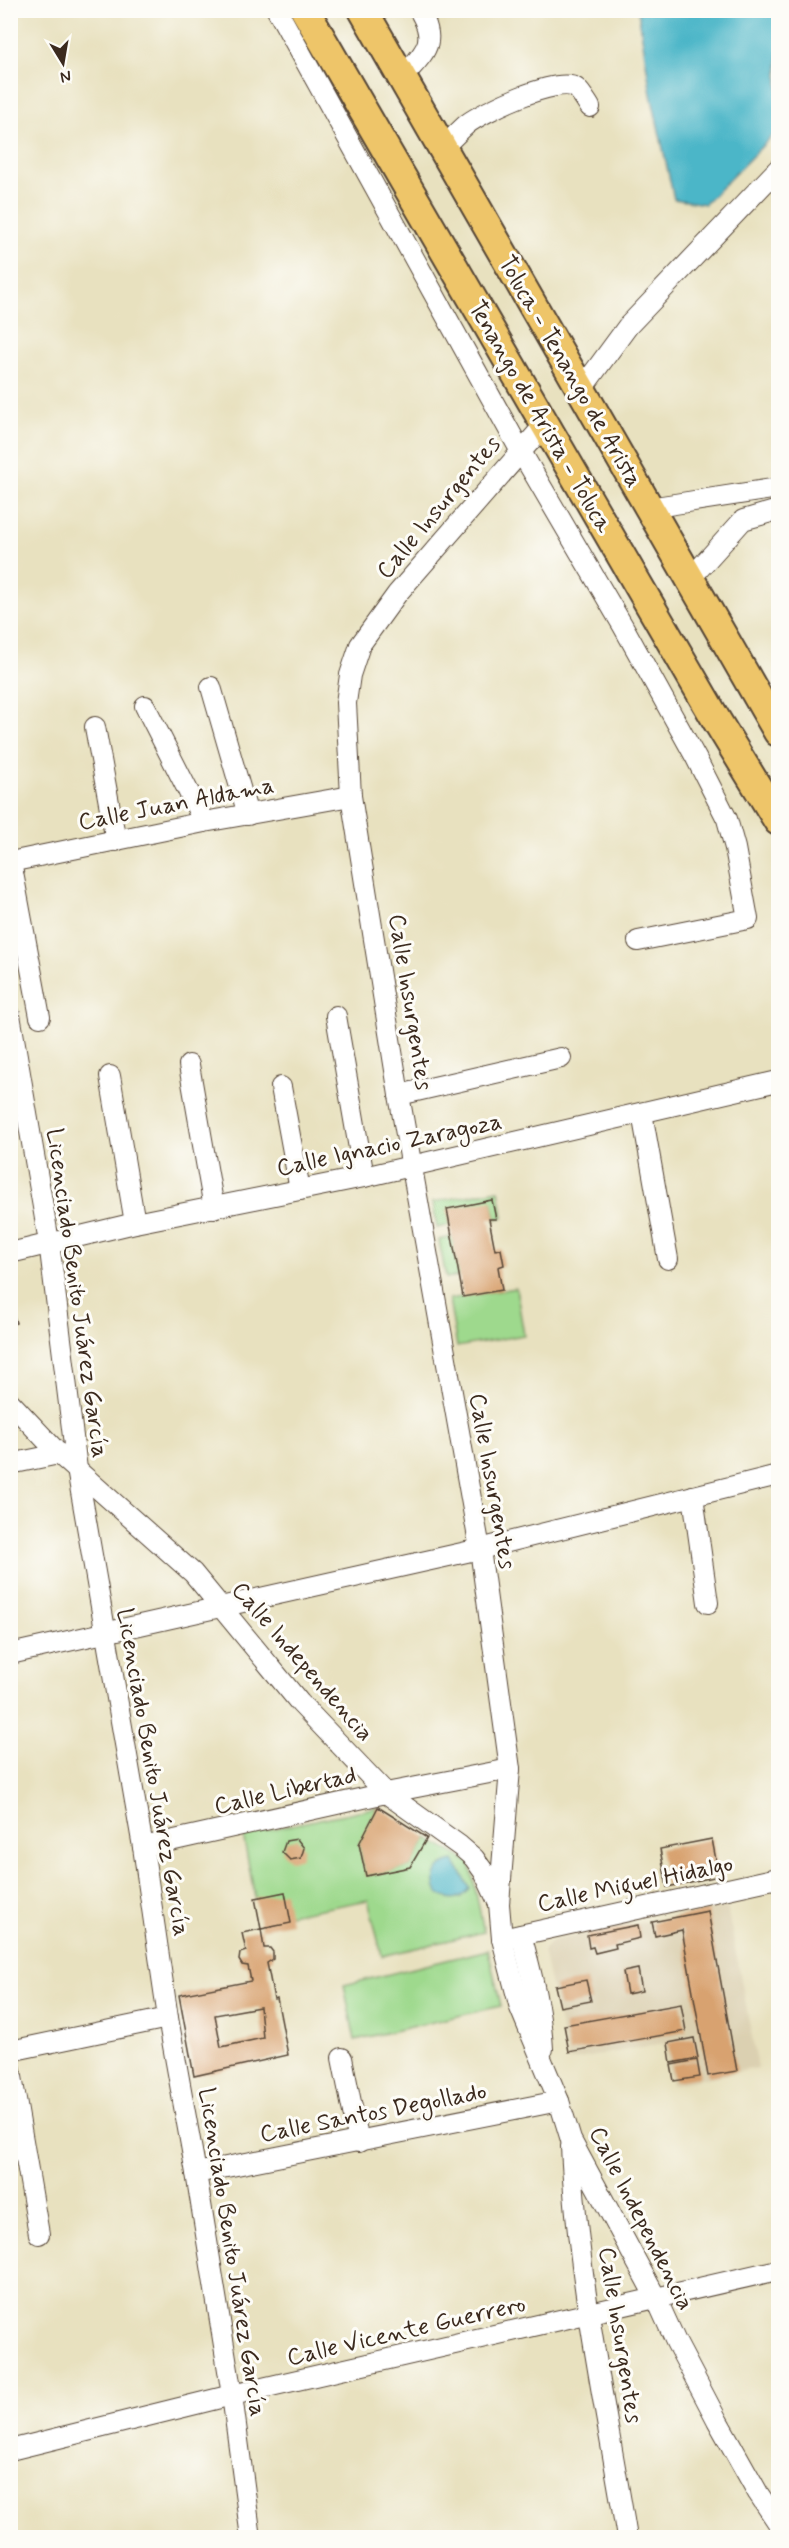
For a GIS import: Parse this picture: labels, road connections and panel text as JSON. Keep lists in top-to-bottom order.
{
  "streets": {
    "highway": ["Toluca - Tenango de Arista", "Tenango de Arista - Toluca"],
    "street": [
      "Calle Insurgentes",
      "Calle Juan Aldama",
      "Calle Ignacio Zaragoza",
      "Licenciado Benito Juárez García",
      "Calle Independencia",
      "Calle Libertad",
      "Calle Miguel Hidalgo",
      "Calle Santos Degollado",
      "Calle Vicente Guerrero"
    ]
  },
  "crossings": [
    ["Tenango de Arista - Toluca", "Calle Insurgentes"],
    ["Calle Insurgentes", "Calle Juan Aldama"],
    ["Calle Insurgentes", "Calle Ignacio Zaragoza"],
    ["Calle Insurgentes", "Calle Independencia"],
    ["Calle Insurgentes", "Calle Libertad"],
    ["Calle Insurgentes", "Calle Vicente Guerrero"],
    ["Calle Ignacio Zaragoza", "Licenciado Benito Juárez García"],
    ["Licenciado Benito Juárez García", "Calle Independencia"],
    ["Licenciado Benito Juárez García", "Calle Libertad"],
    ["Licenciado Benito Juárez García", "Calle Santos Degollado"],
    ["Licenciado Benito Juárez García", "Calle Vicente Guerrero"],
    ["Calle Independencia", "Calle Libertad"],
    ["Calle Independencia", "Calle Miguel Hidalgo"],
    ["Calle Independencia", "Calle Santos Degollado"],
    ["Calle Independencia", "Calle Vicente Guerrero"]
  ],
  "north": "bottom"
}
